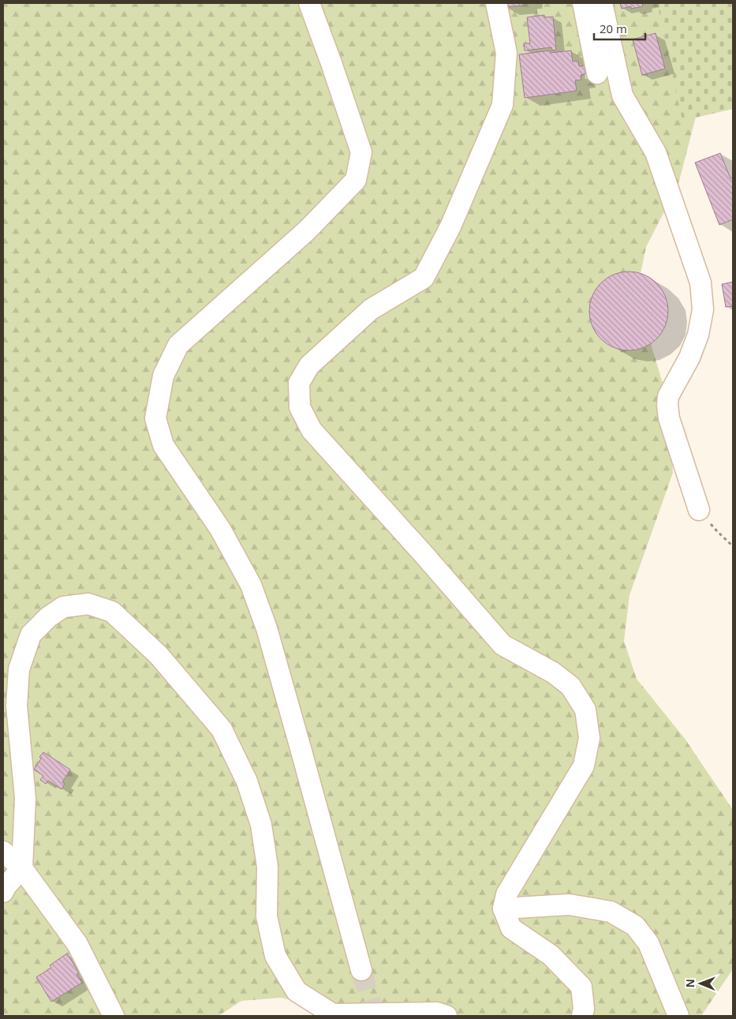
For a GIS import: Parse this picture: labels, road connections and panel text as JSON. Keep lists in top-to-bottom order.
{
  "scale_bar": "20 m",
  "north": "left"
}
